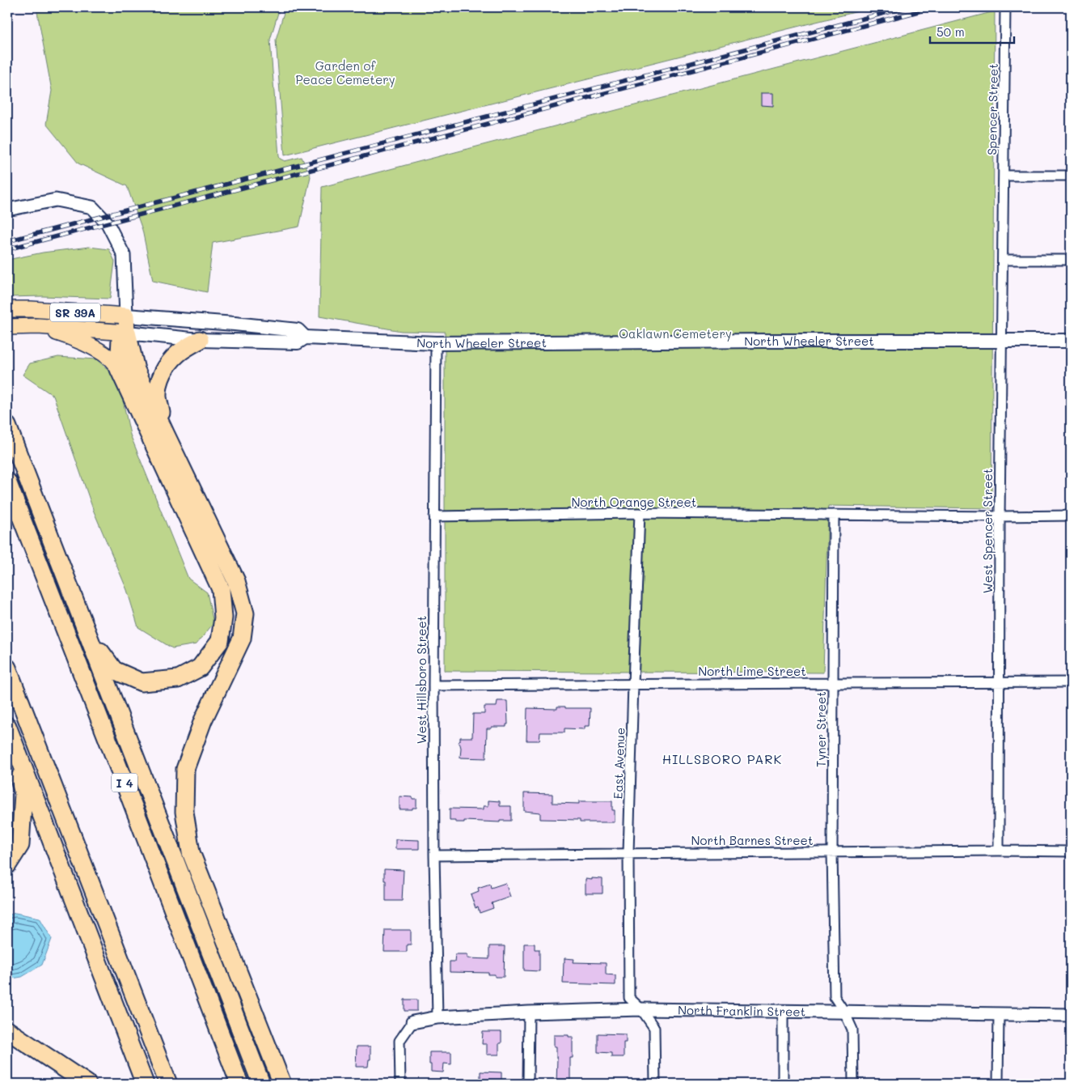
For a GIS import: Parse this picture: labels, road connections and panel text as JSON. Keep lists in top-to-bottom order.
{
  "streets": {
    "highway": ["I 4"],
    "main road": ["SR 39A", "North Wheeler Street"],
    "street": [
      "Spencer Street",
      "North Orange Street",
      "West Spencer Street",
      "North Lime Street",
      "West Hillsboro Street",
      "Tyner Street",
      "East Avenue",
      "North Barnes Street",
      "North Franklin Street"
    ]
  },
  "crossings": [
    ["Spencer Street", "West Spencer Street"],
    ["North Wheeler Street", "West Spencer Street"],
    ["North Wheeler Street", "West Hillsboro Street"],
    ["North Orange Street", "West Hillsboro Street"],
    ["North Orange Street", "Tyner Street"],
    ["North Orange Street", "East Avenue"],
    ["West Spencer Street", "North Lime Street"],
    ["West Spencer Street", "North Barnes Street"],
    ["North Lime Street", "West Hillsboro Street"],
    ["North Lime Street", "Tyner Street"],
    ["North Lime Street", "East Avenue"],
    ["West Hillsboro Street", "North Barnes Street"],
    ["West Hillsboro Street", "North Franklin Street"],
    ["Tyner Street", "North Barnes Street"],
    ["Tyner Street", "North Franklin Street"],
    ["East Avenue", "North Barnes Street"],
    ["East Avenue", "North Franklin Street"]
  ],
  "districts": ["HILLSBORO PARK"],
  "parks": ["Garden of Peace Cemetery", "Oaklawn Cemetery"],
  "scale_bar": "50 m"
}
